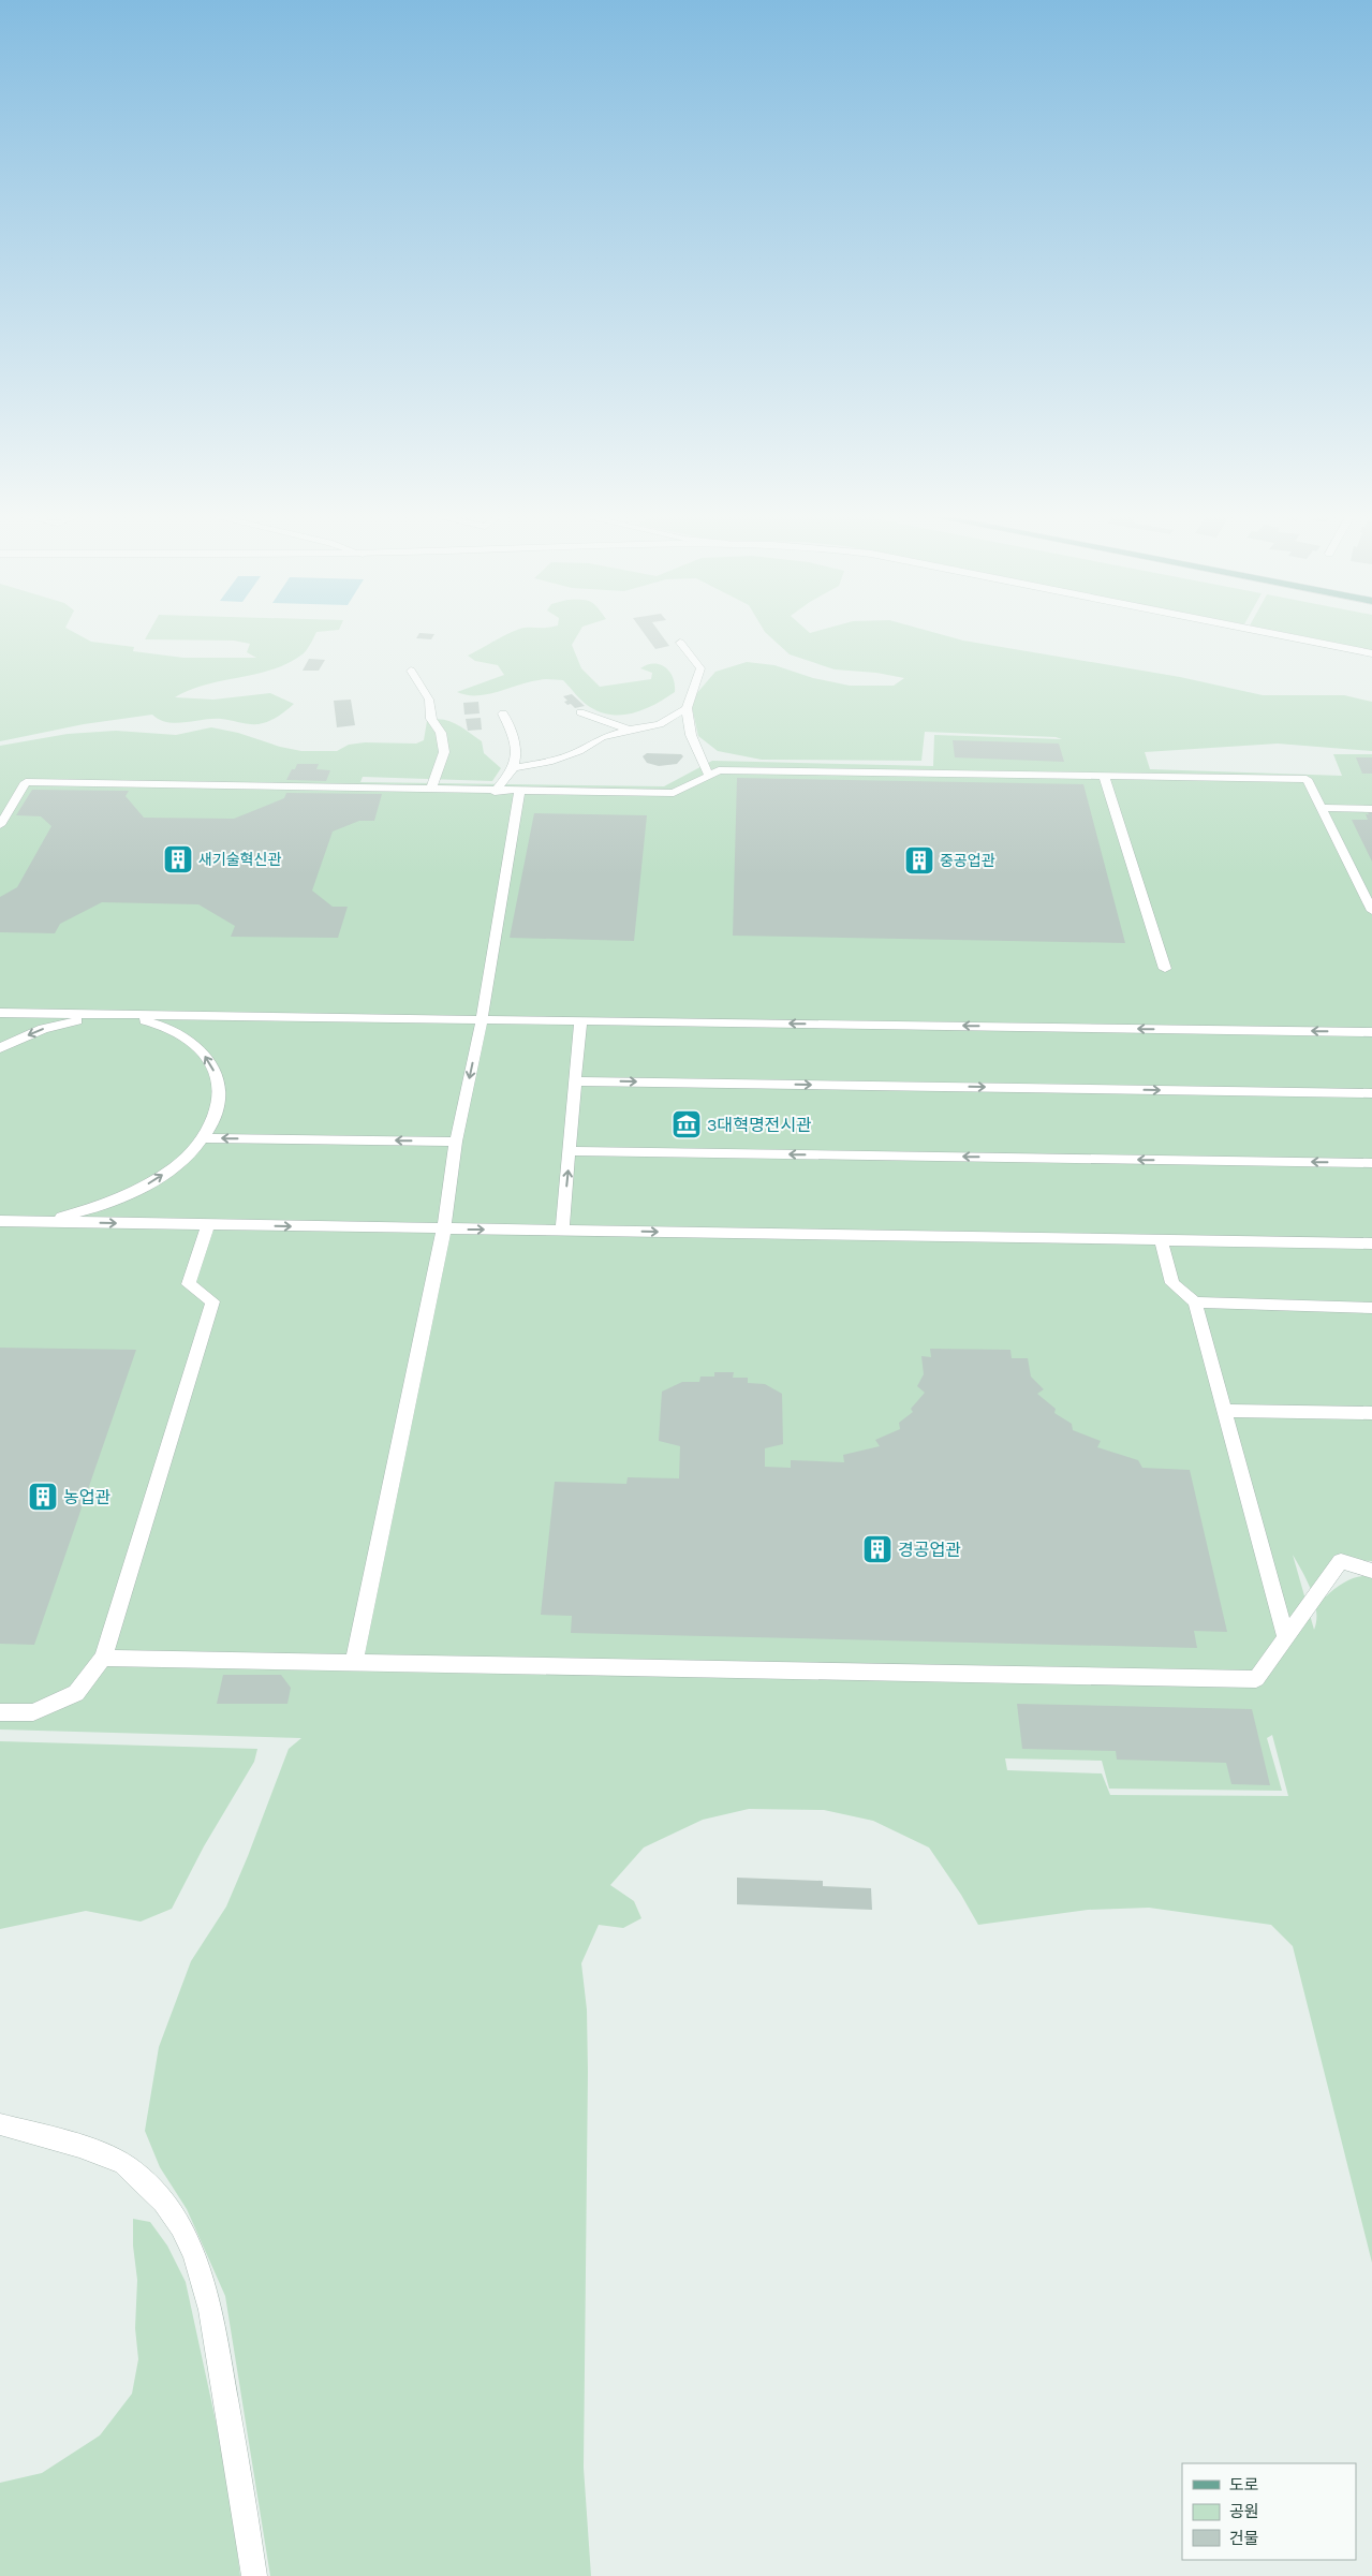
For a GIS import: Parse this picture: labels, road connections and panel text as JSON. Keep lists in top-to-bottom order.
{
  "places": {
    "building": [
      "새기술혁신관",
      "중공업관",
      "농업관",
      "경공업관"
    ],
    "museum": ["3대혁명전시관"]
  },
  "legend": ["도로", "공원", "건물"]
}
